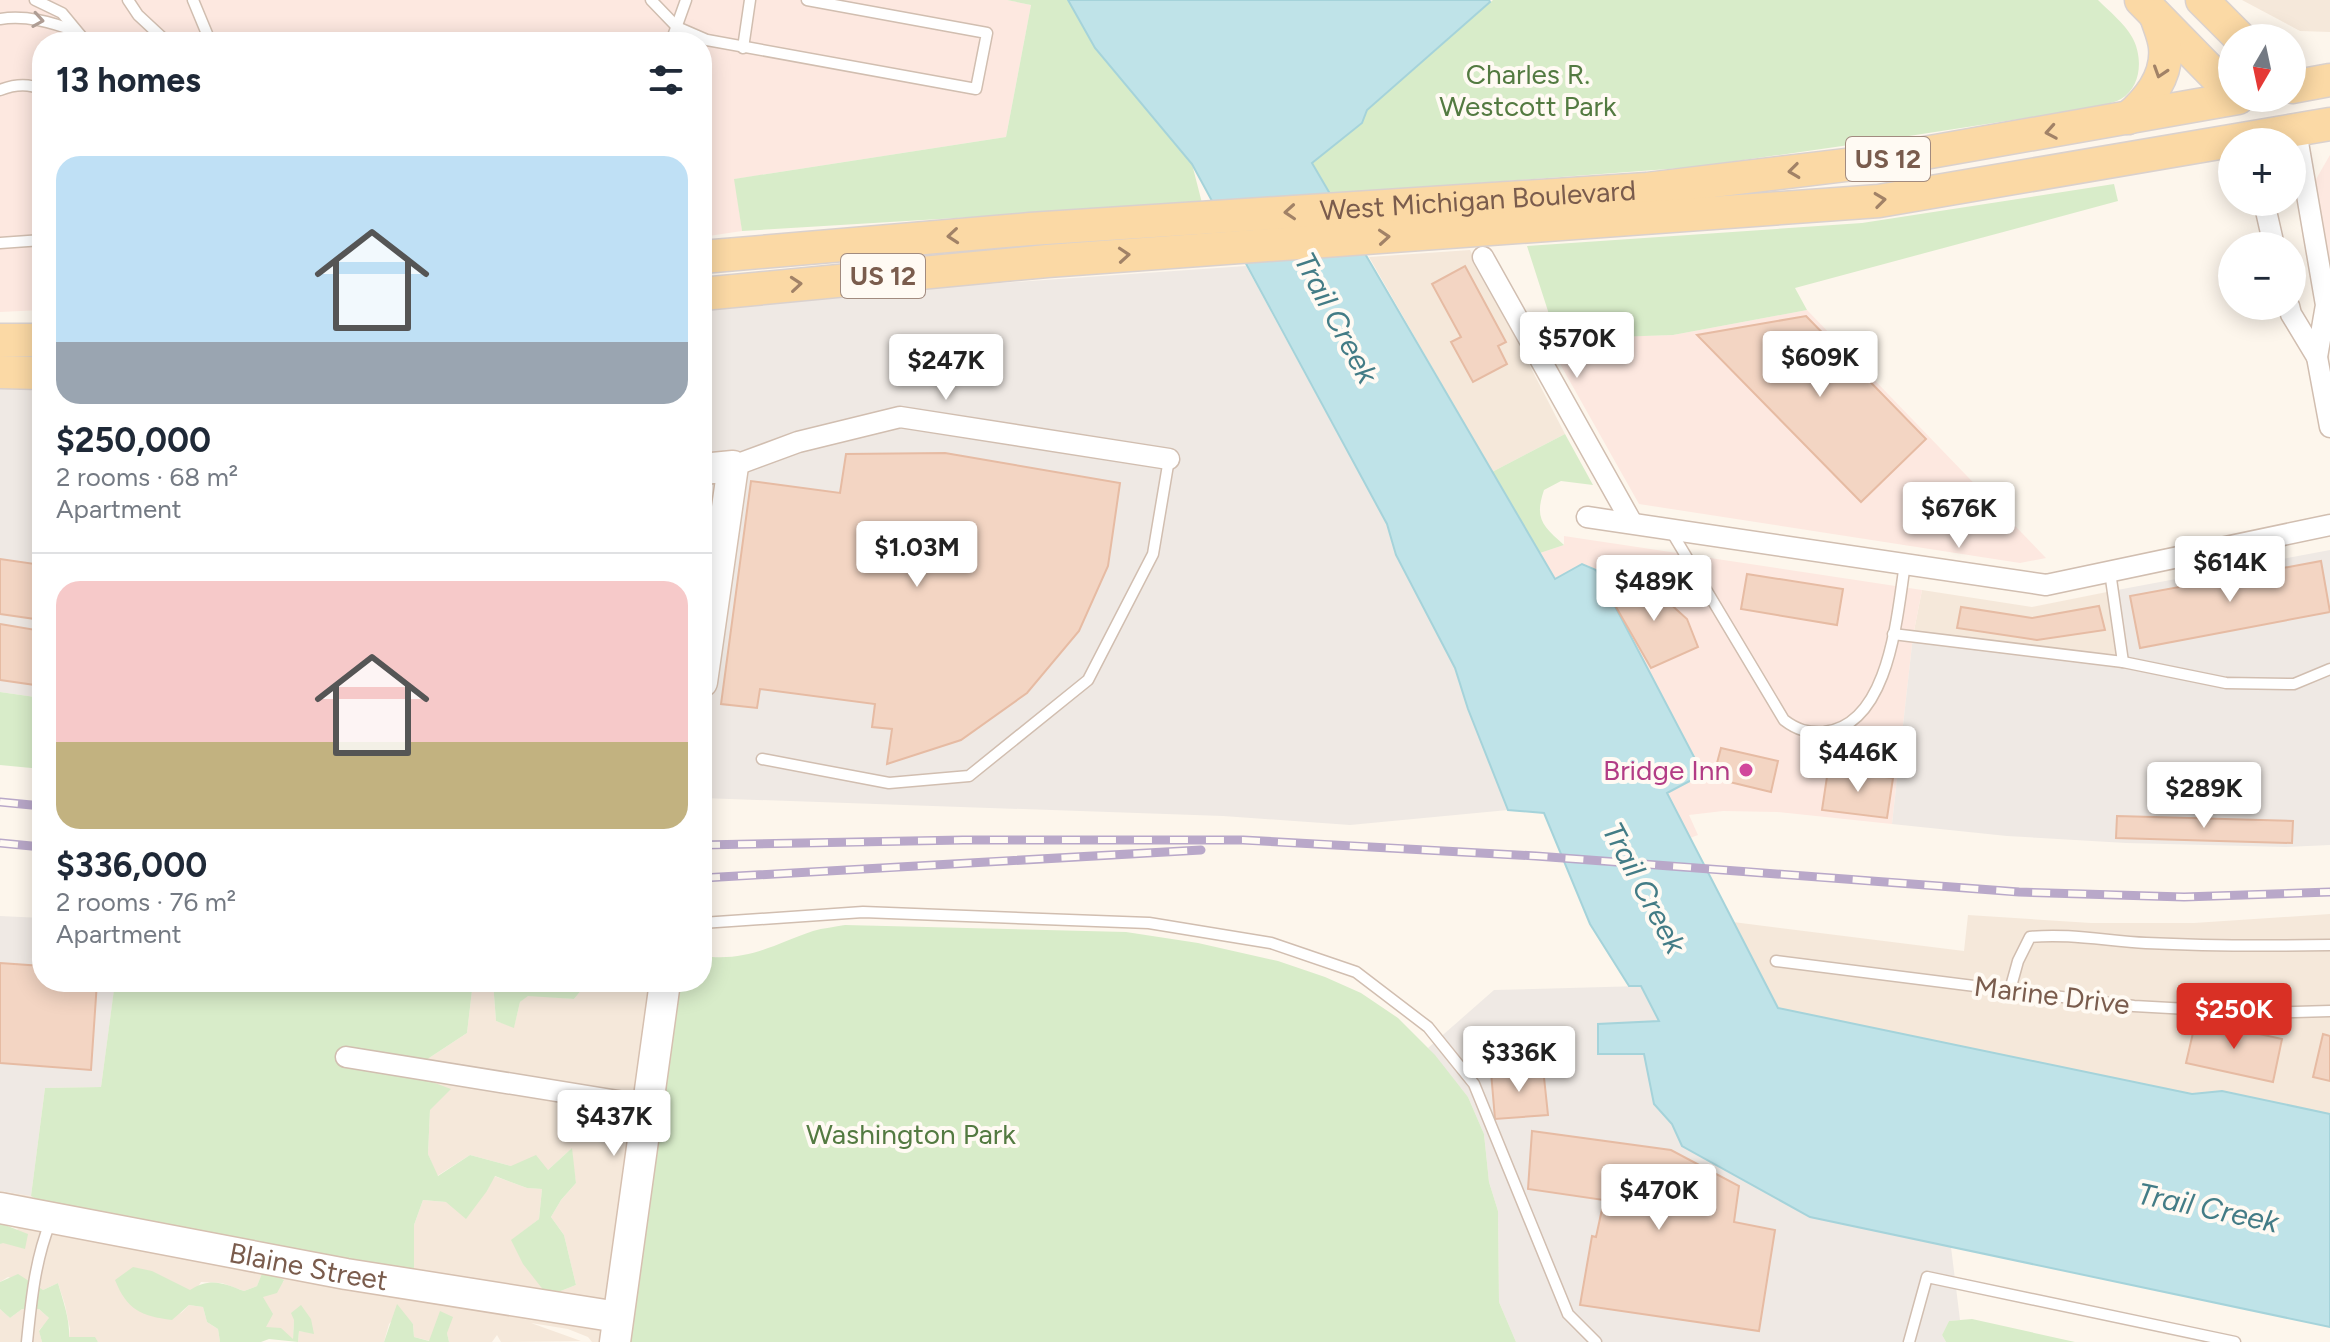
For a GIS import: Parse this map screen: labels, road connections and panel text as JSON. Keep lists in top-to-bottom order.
{
  "streets": {
    "main road": ["US 12", "West Michigan Boulevard"],
    "street": ["Blaine Street"],
    "lane": ["Marine Drive"]
  },
  "water": ["Trail Creek"],
  "parks": ["Charles R. Westcott Park", "Washington Park"],
  "places": ["Bridge Inn"],
  "north": "bottom",
  "page": {
    "map_buttons": ["+", "−"],
    "heading": "13 homes",
    "list": [
      {
        "name": "$250,000",
        "note": "2 rooms · 68 m² · Apartment"
      },
      {
        "name": "$336,000",
        "note": "2 rooms · 76 m² · Apartment"
      }
    ],
    "price": [
      "$570K",
      "$609K",
      "$247K",
      "$676K",
      "$1.03M",
      "$614K",
      "$489K",
      "$446K",
      "$289K",
      "$250K",
      "$336K",
      "$437K",
      "$470K"
    ]
  }
}
